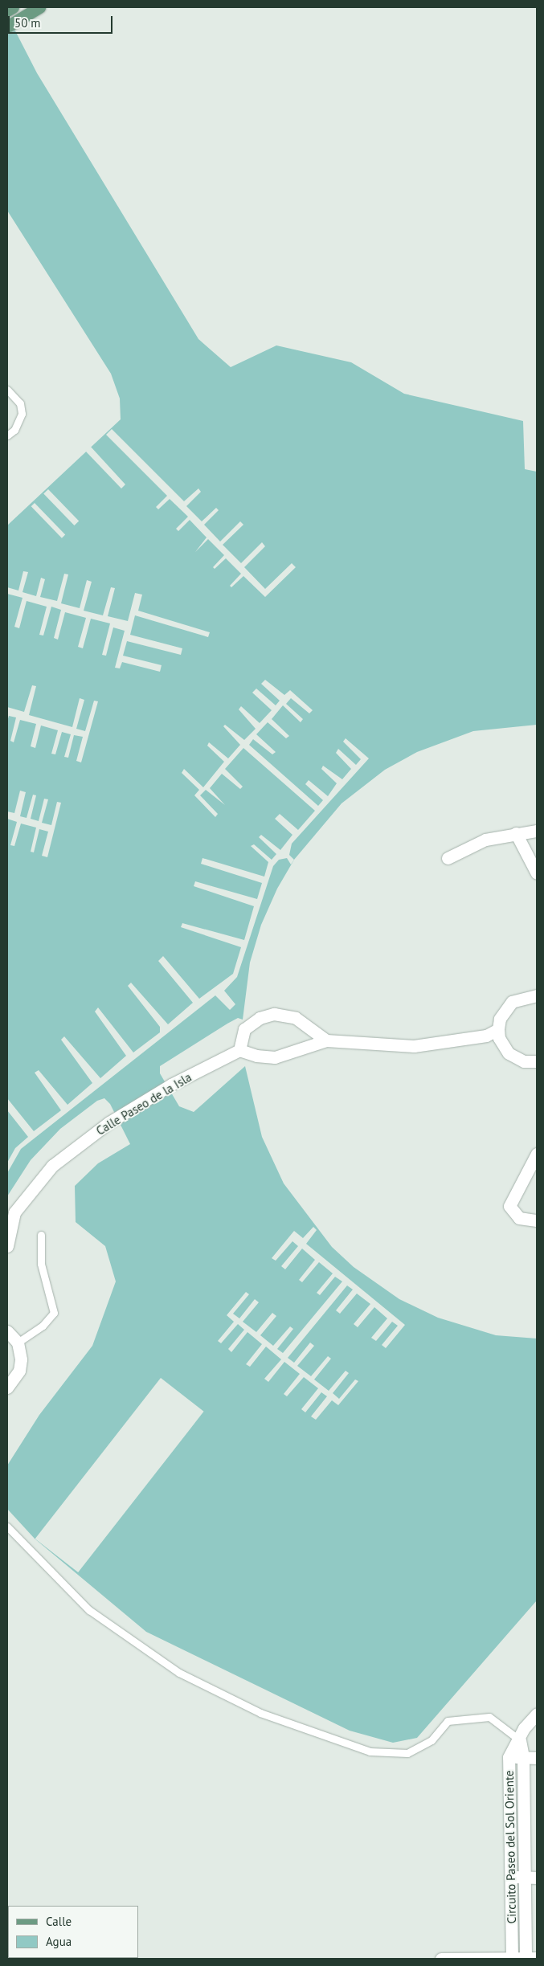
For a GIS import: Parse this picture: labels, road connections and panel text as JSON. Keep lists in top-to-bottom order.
{
  "streets": {
    "street": ["Calle Paseo de la Isla", "Circuito Paseo del Sol Oriente"]
  },
  "legend": ["Calle", "Agua"],
  "scale_bar": "50 m"
}
